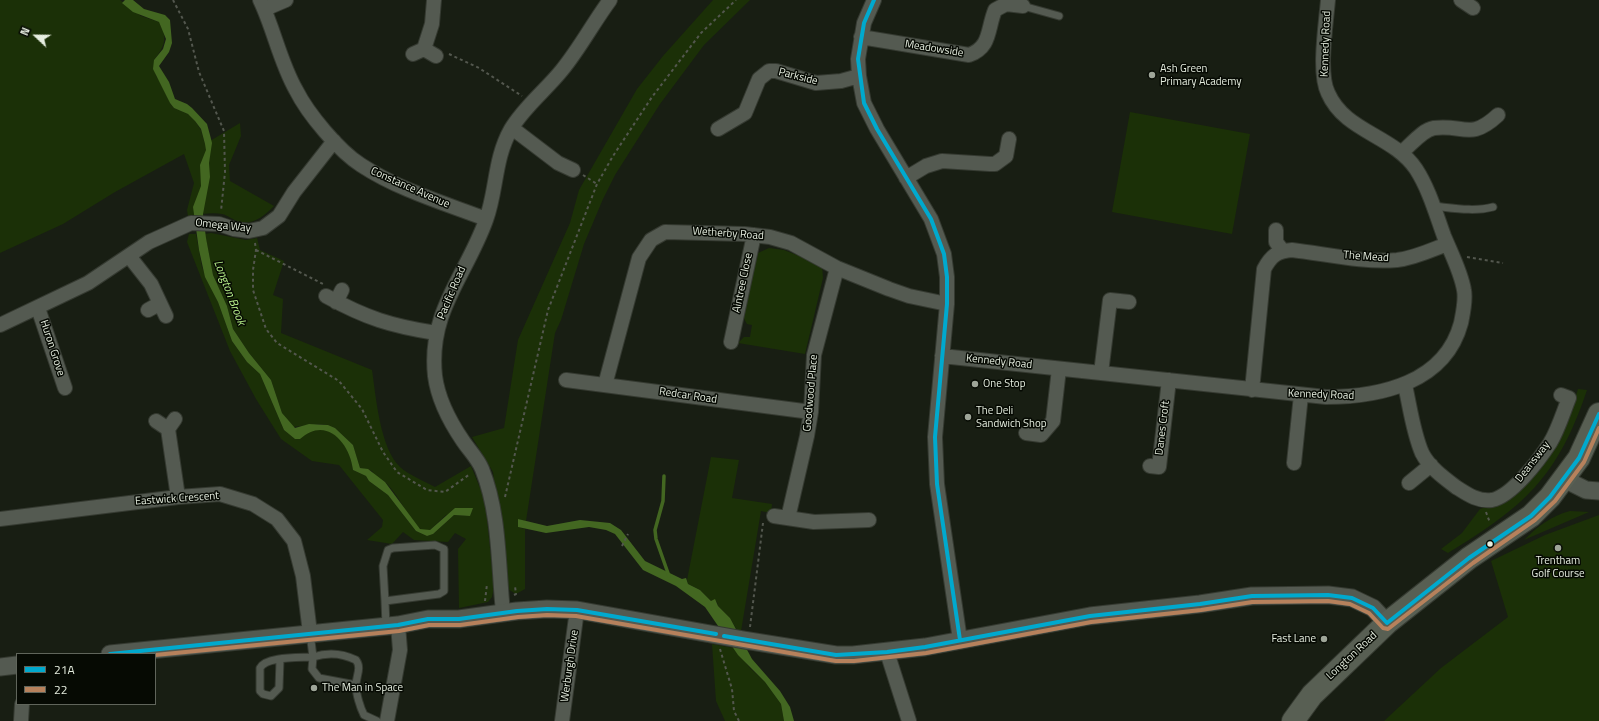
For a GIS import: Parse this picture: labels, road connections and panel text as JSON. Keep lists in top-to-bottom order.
{
  "streets": {
    "main road": ["Longton Road"],
    "street": [
      "Kennedy Road",
      "Meadowside",
      "Parkside",
      "Constance Avenue",
      "Omega Way",
      "Wetherby Road",
      "The Mead",
      "Aintree Close",
      "Pacific Road",
      "Huron Grove",
      "Goodwood Place",
      "Redcar Road",
      "Danes Croft",
      "Deansway",
      "Eastwick Crescent",
      "Werburgh Drive"
    ]
  },
  "crossings": [
    ["Kennedy Road", "The Mead"],
    ["Kennedy Road", "Danes Croft"],
    ["Constance Avenue", "Omega Way"],
    ["Constance Avenue", "Pacific Road"],
    ["Omega Way", "Huron Grove"],
    ["Wetherby Road", "Aintree Close"],
    ["Wetherby Road", "Goodwood Place"],
    ["Wetherby Road", "Redcar Road"],
    ["Goodwood Place", "Redcar Road"]
  ],
  "water": ["Longton Brook"],
  "places": [
    "Ash Green Primary Academy",
    "One Stop",
    "The Deli Sandwich Shop",
    "Trentham Golf Course",
    "Fast Lane",
    "The Man in Space"
  ],
  "lines": ["transit line 21A", "transit line 22"],
  "legend": ["21A", "22"],
  "north": "left"
}
